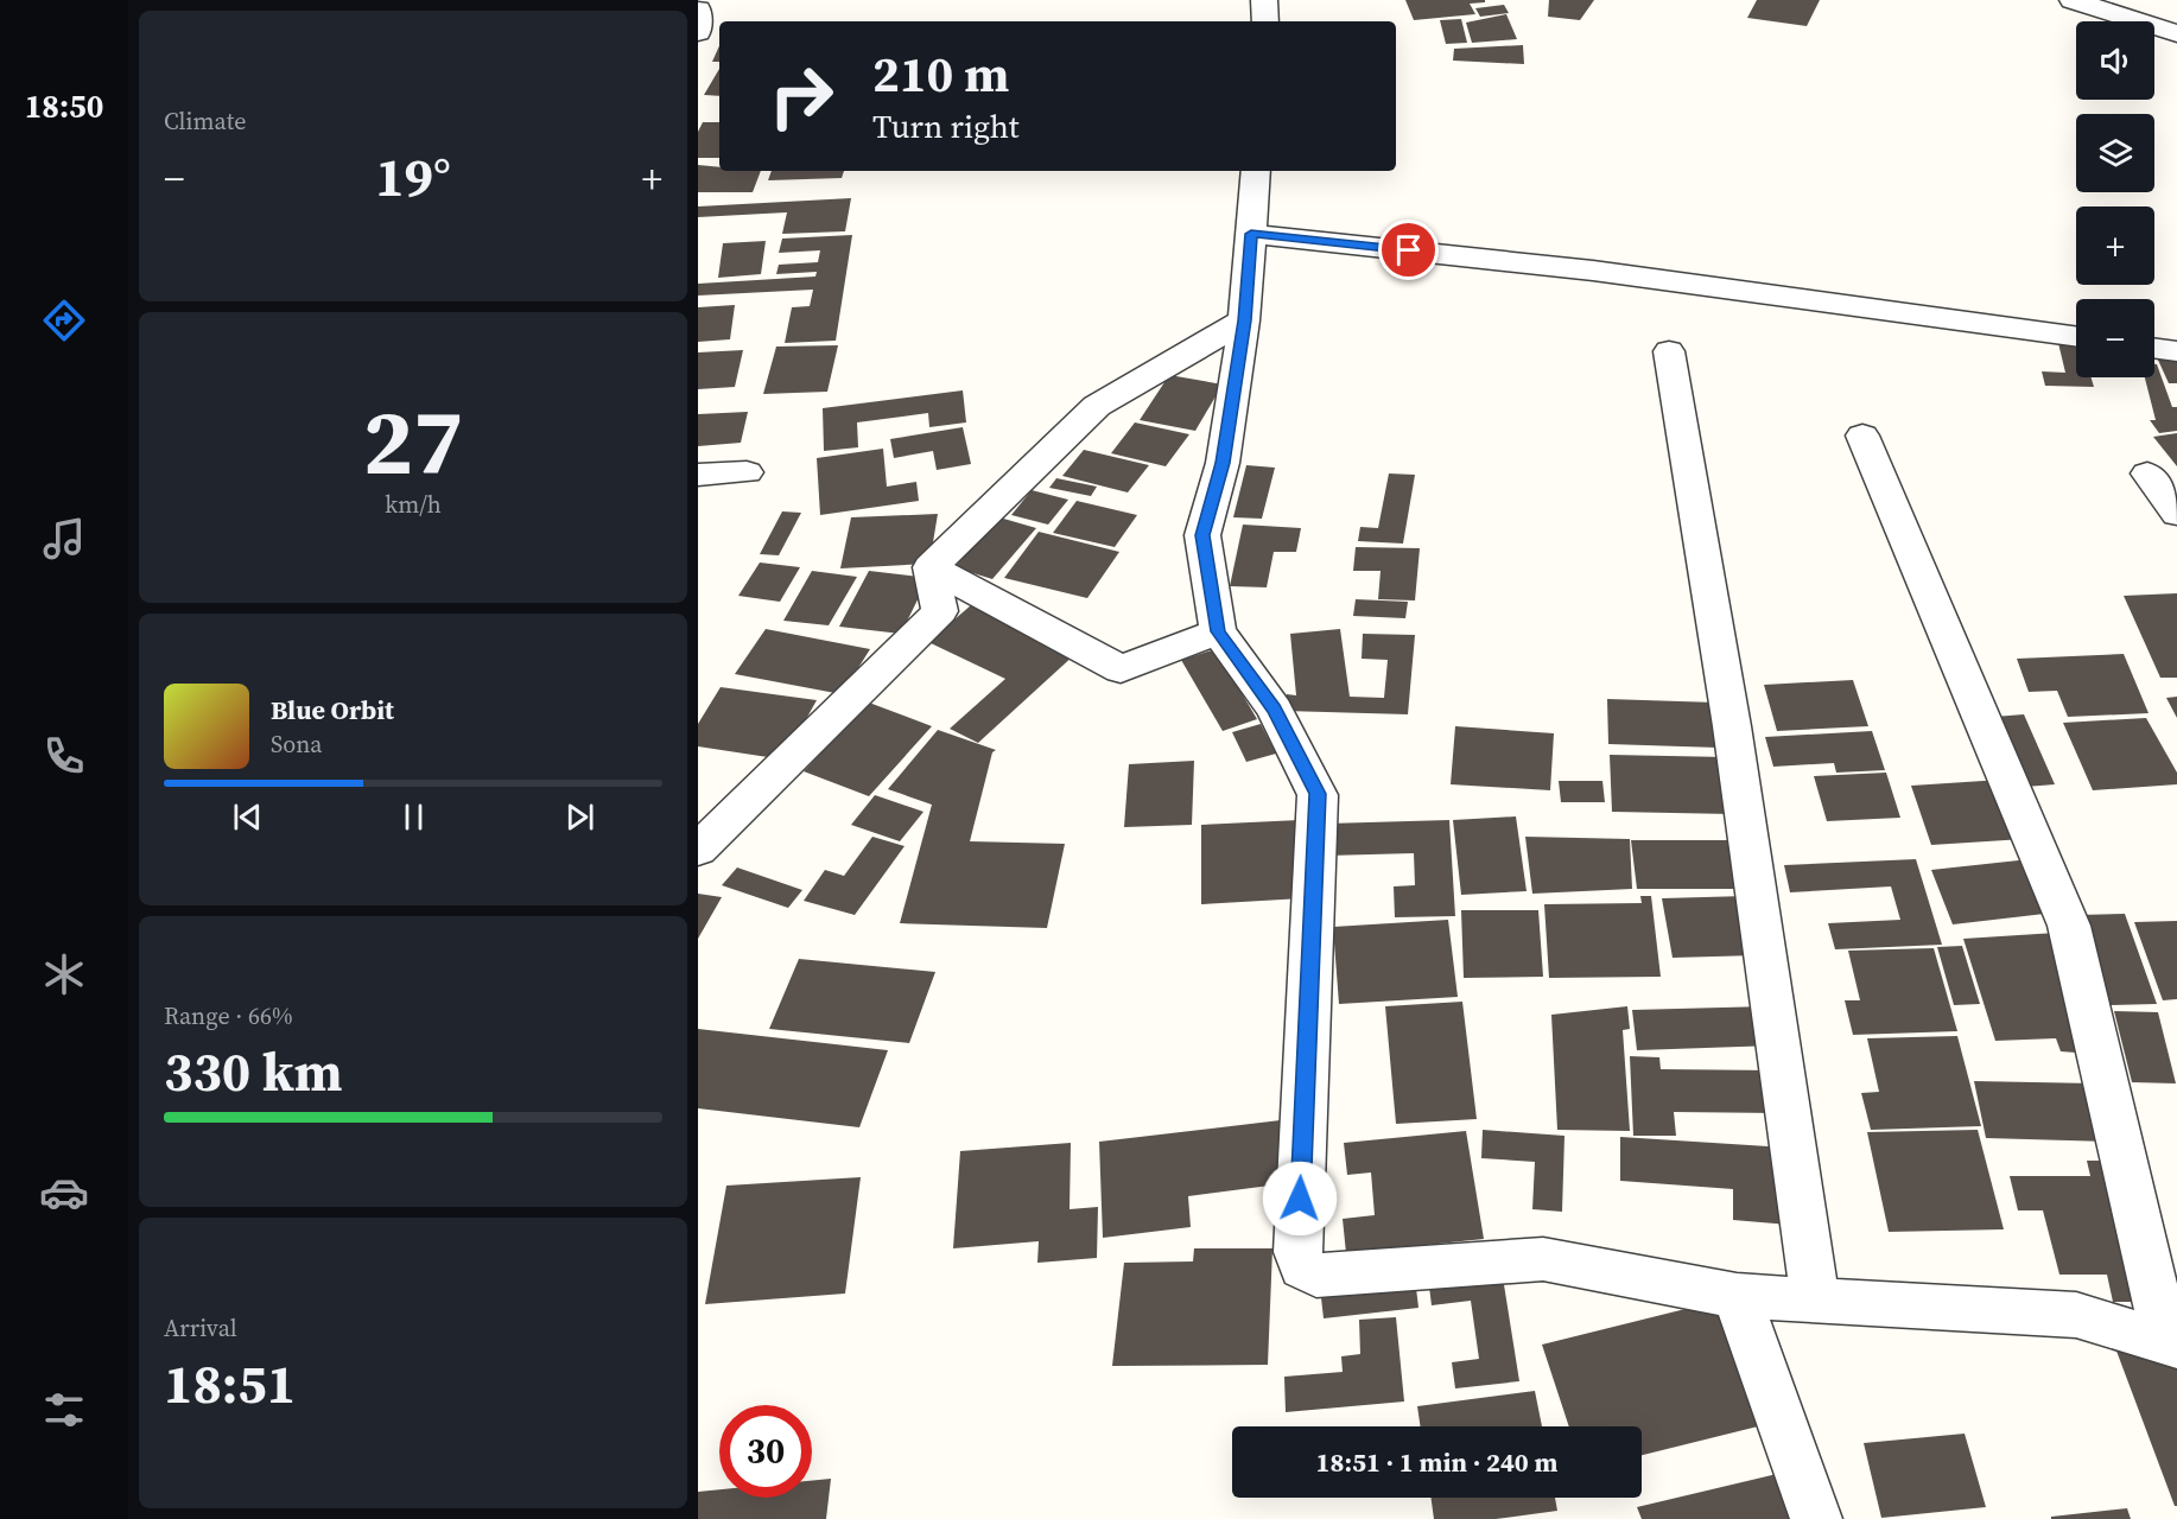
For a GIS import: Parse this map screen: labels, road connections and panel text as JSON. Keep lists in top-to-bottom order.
{
  "page": {
    "tabs": "18:50",
    "tile": [
      "Climate",
      ["27", "km/h"],
      ["Range · 66%", "330 km"],
      ["Arrival", "18:51"]
    ],
    "map_buttons": ["+", "−"],
    "turn": ["210 m", "Turn right"],
    "heat": ["−", "19°", "+"],
    "song": ["Blue Orbit", "Sona"],
    "limit": "30",
    "trip": "18:51 · 1 min · 240 m"
  }
}
